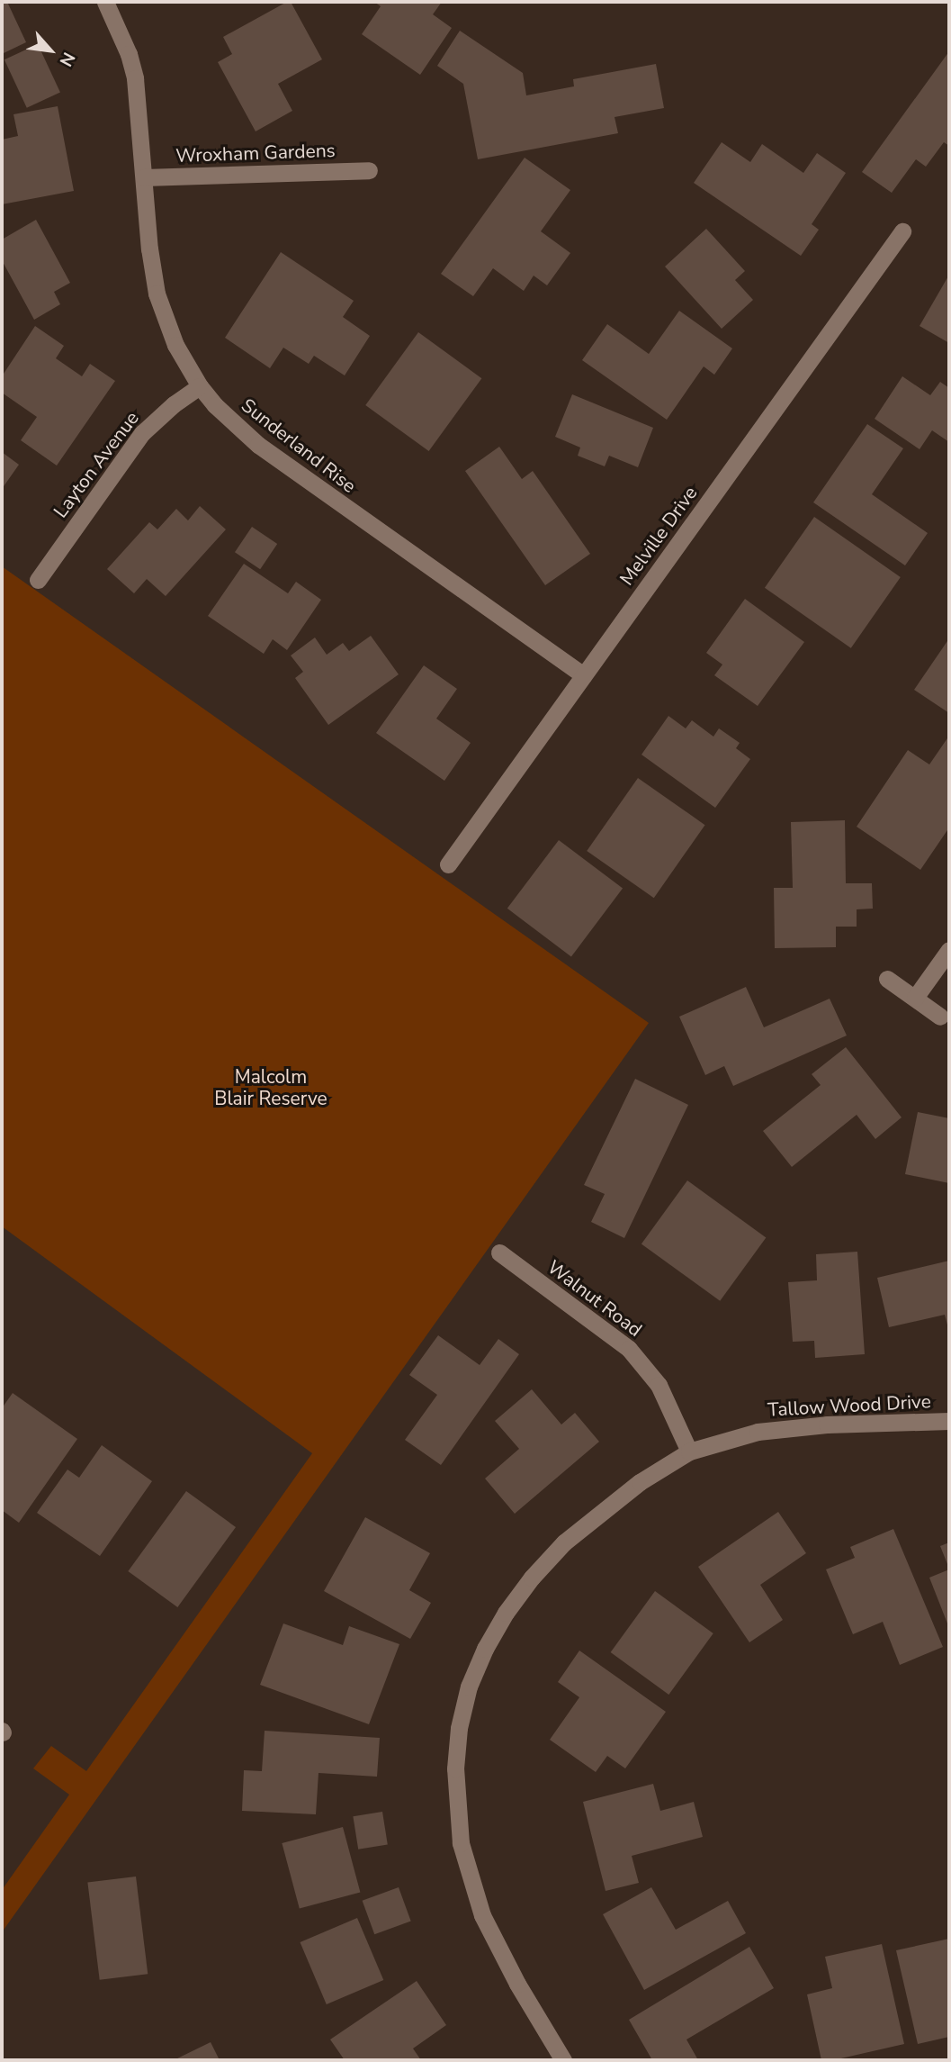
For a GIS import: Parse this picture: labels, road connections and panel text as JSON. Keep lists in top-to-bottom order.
{
  "streets": {
    "street": [
      "Wroxham Gardens",
      "Sunderland Rise",
      "Layton Avenue",
      "Melville Drive",
      "Walnut Road",
      "Tallow Wood Drive"
    ]
  },
  "crossings": [
    ["Wroxham Gardens", "Sunderland Rise"],
    ["Sunderland Rise", "Layton Avenue"],
    ["Sunderland Rise", "Melville Drive"],
    ["Walnut Road", "Tallow Wood Drive"]
  ],
  "parks": ["Malcolm Blair Reserve"],
  "north": "bottom right"
}
